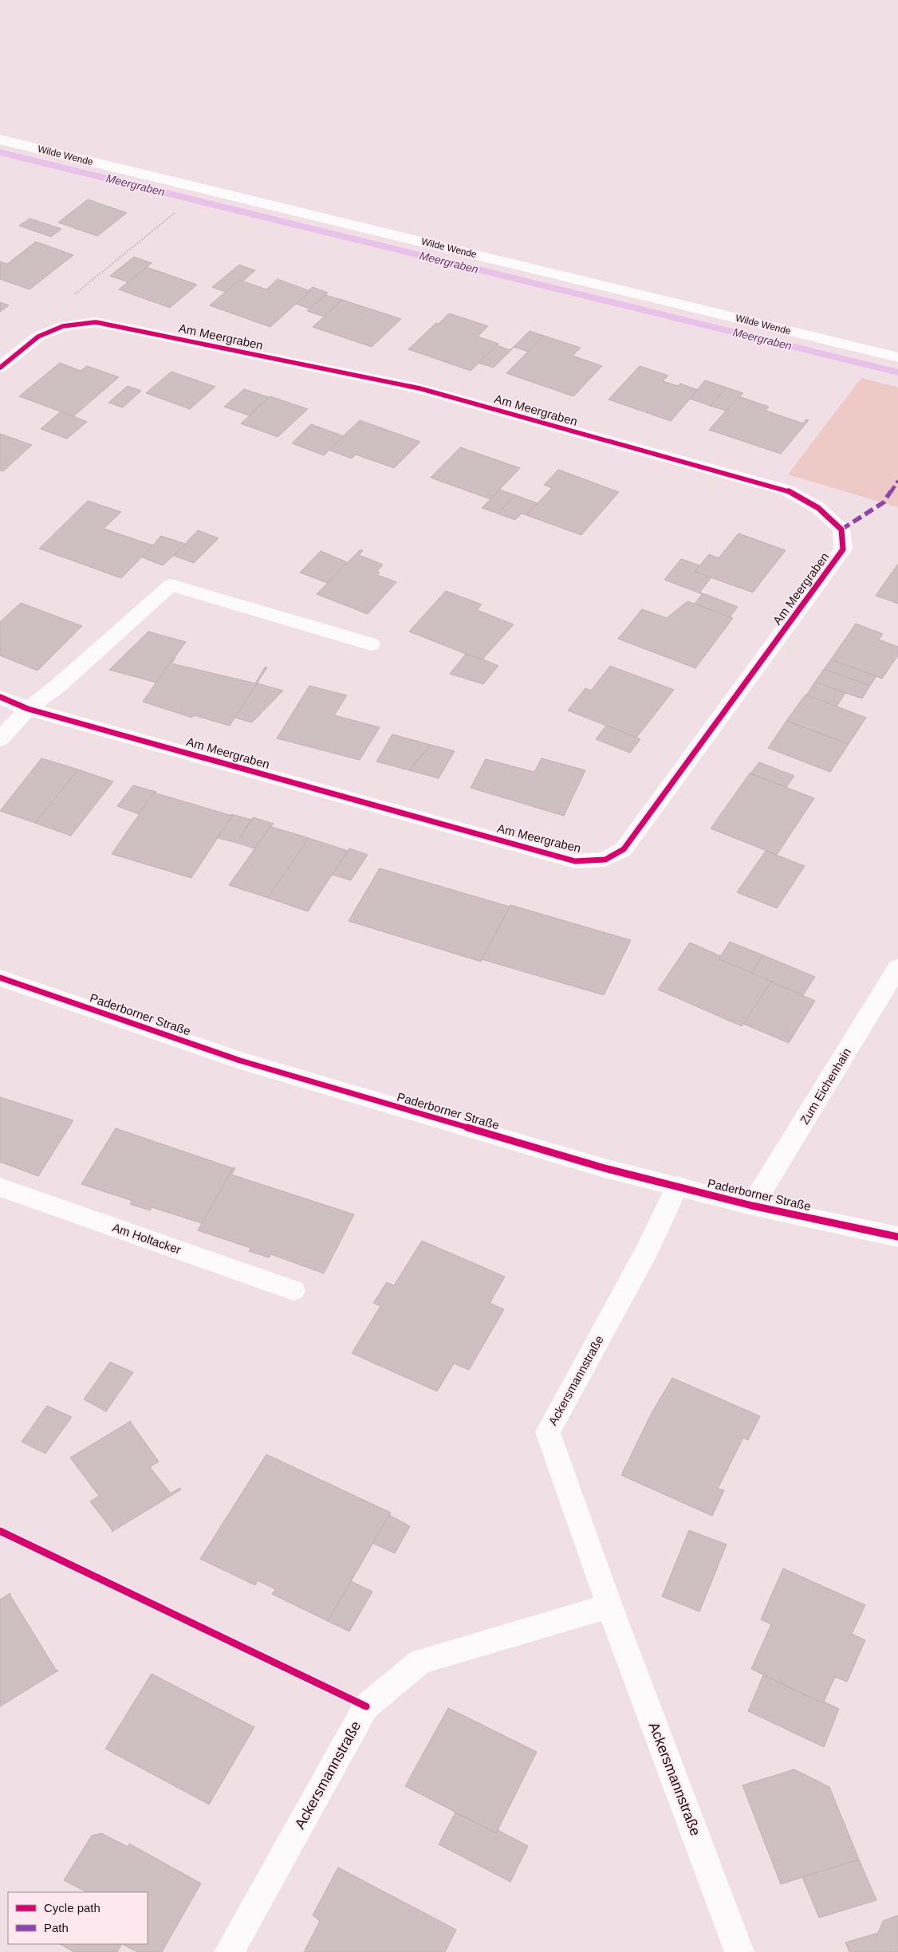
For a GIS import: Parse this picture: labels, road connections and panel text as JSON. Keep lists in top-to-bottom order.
{
  "streets": {
    "street": [
      "Wilde Wende",
      "Am Meergraben",
      "Paderborner Straße",
      "Zum Eichenhain",
      "Am Holtacker",
      "Ackersmannstraße"
    ]
  },
  "crossings": [
    ["Paderborner Straße", "Zum Eichenhain"],
    ["Paderborner Straße", "Ackersmannstraße"]
  ],
  "water": ["Meergraben"],
  "legend": ["Cycle path", "Path"]
}
